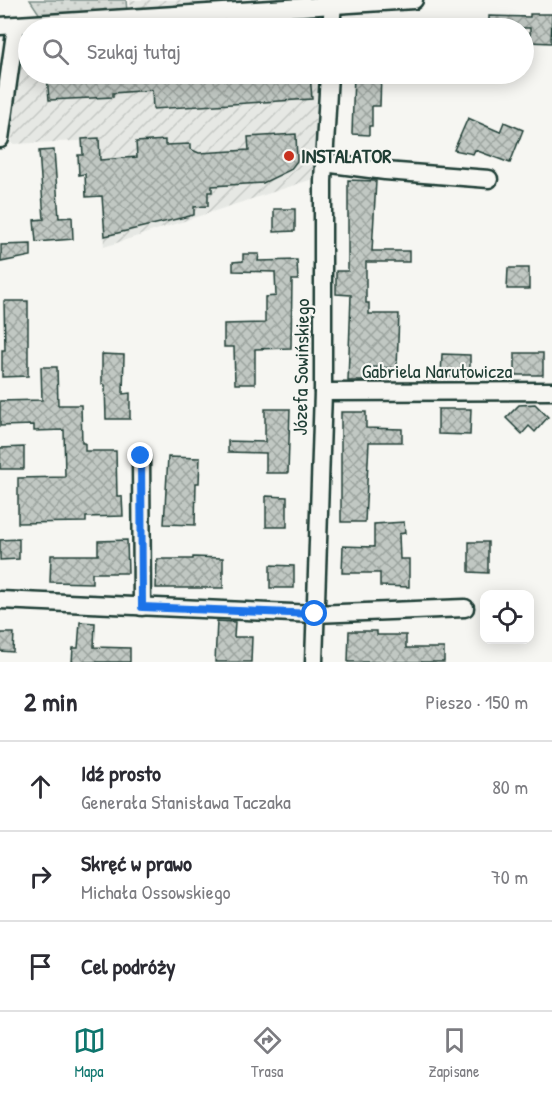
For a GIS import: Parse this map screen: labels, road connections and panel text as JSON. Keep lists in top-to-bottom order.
{
  "streets": {
    "street": ["Józefa Sowińskiego", "Gabriela Narutowicza"]
  },
  "crossings": [
    ["Józefa Sowińskiego", "Gabriela Narutowicza"]
  ],
  "places": ["INSTALATOR"],
  "page": {
    "search": "Szukaj tutaj",
    "heading": ["2 min", "Pieszo · 150 m"],
    "list": [
      ["Idź prosto", "Generała Stanisława Taczaka", "80 m"],
      ["Skręć w prawo", "Michała Ossowskiego", "70 m"],
      "Cel podróży"
    ],
    "nav": ["Mapa", "Trasa", "Zapisane"]
  }
}
